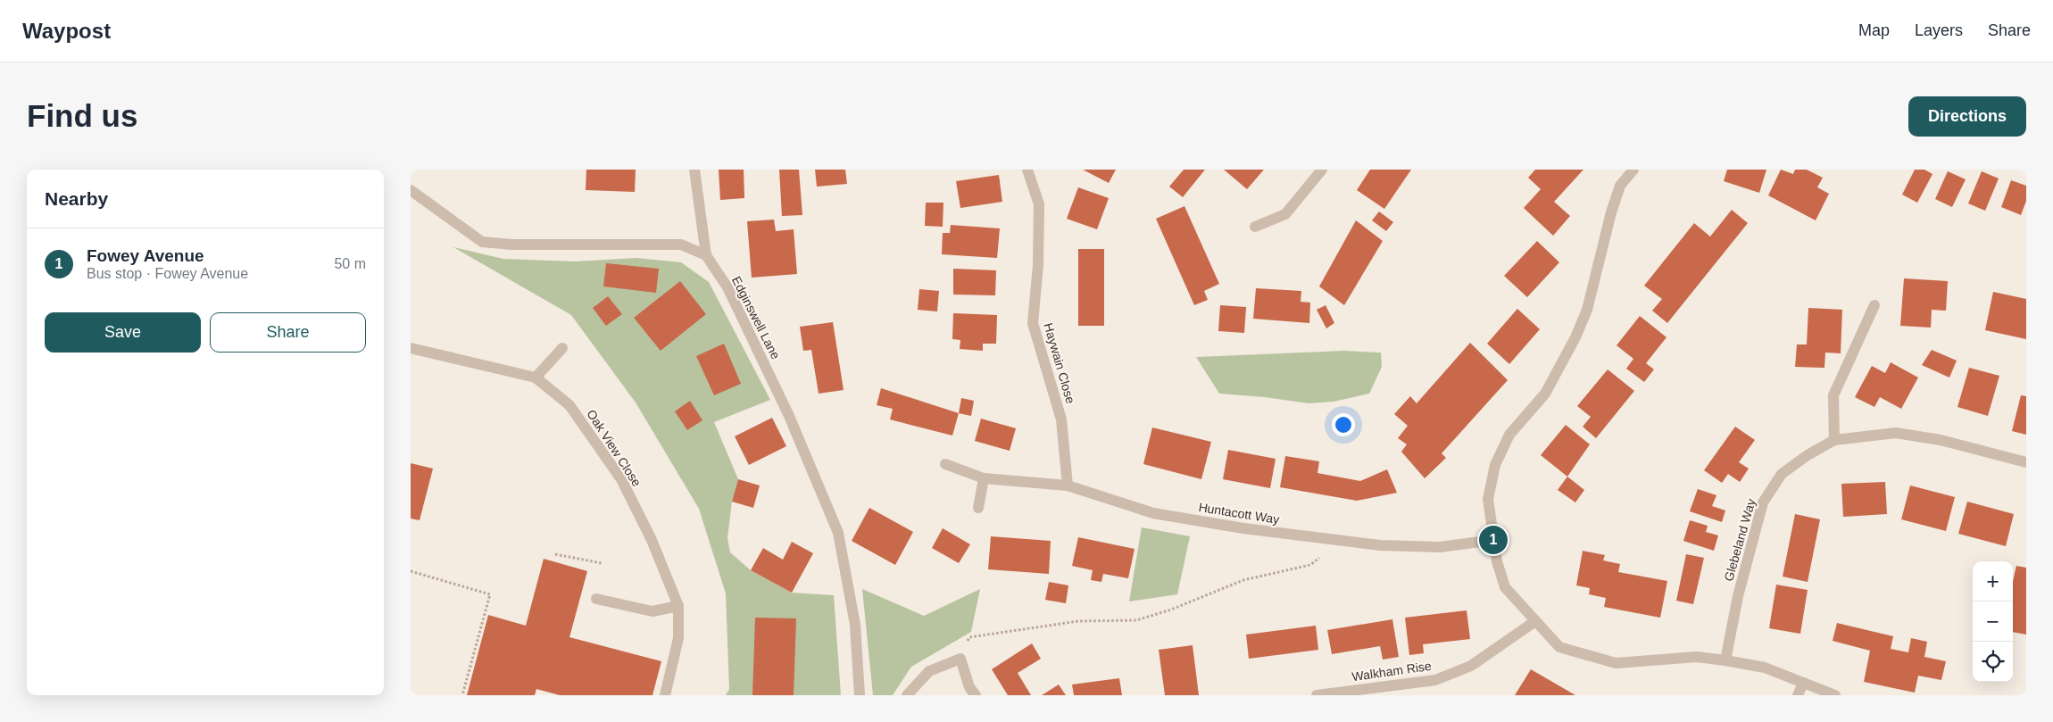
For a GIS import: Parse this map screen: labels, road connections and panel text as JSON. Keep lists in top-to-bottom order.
{
  "streets": {
    "street": [
      "Edginswell Lane",
      "Haywain Close",
      "Oak View Close",
      "Huntacott Way",
      "Glebeland Way",
      "Walkham Rise"
    ]
  },
  "crossings": [
    ["Haywain Close", "Huntacott Way"]
  ],
  "page": {
    "header": "Waypost",
    "nav": ["Map", "Layers", "Share"],
    "buttons": [
      "Directions",
      ["Save", "Share"]
    ],
    "title": "Find us",
    "heading": "Nearby",
    "list": [
      {
        "mark": "1",
        "name": "Fowey Avenue",
        "note": "Bus stop · Fowey Avenue",
        "value": "50 m"
      }
    ],
    "pins": "1",
    "map_buttons": ["+", "−"]
  }
}
